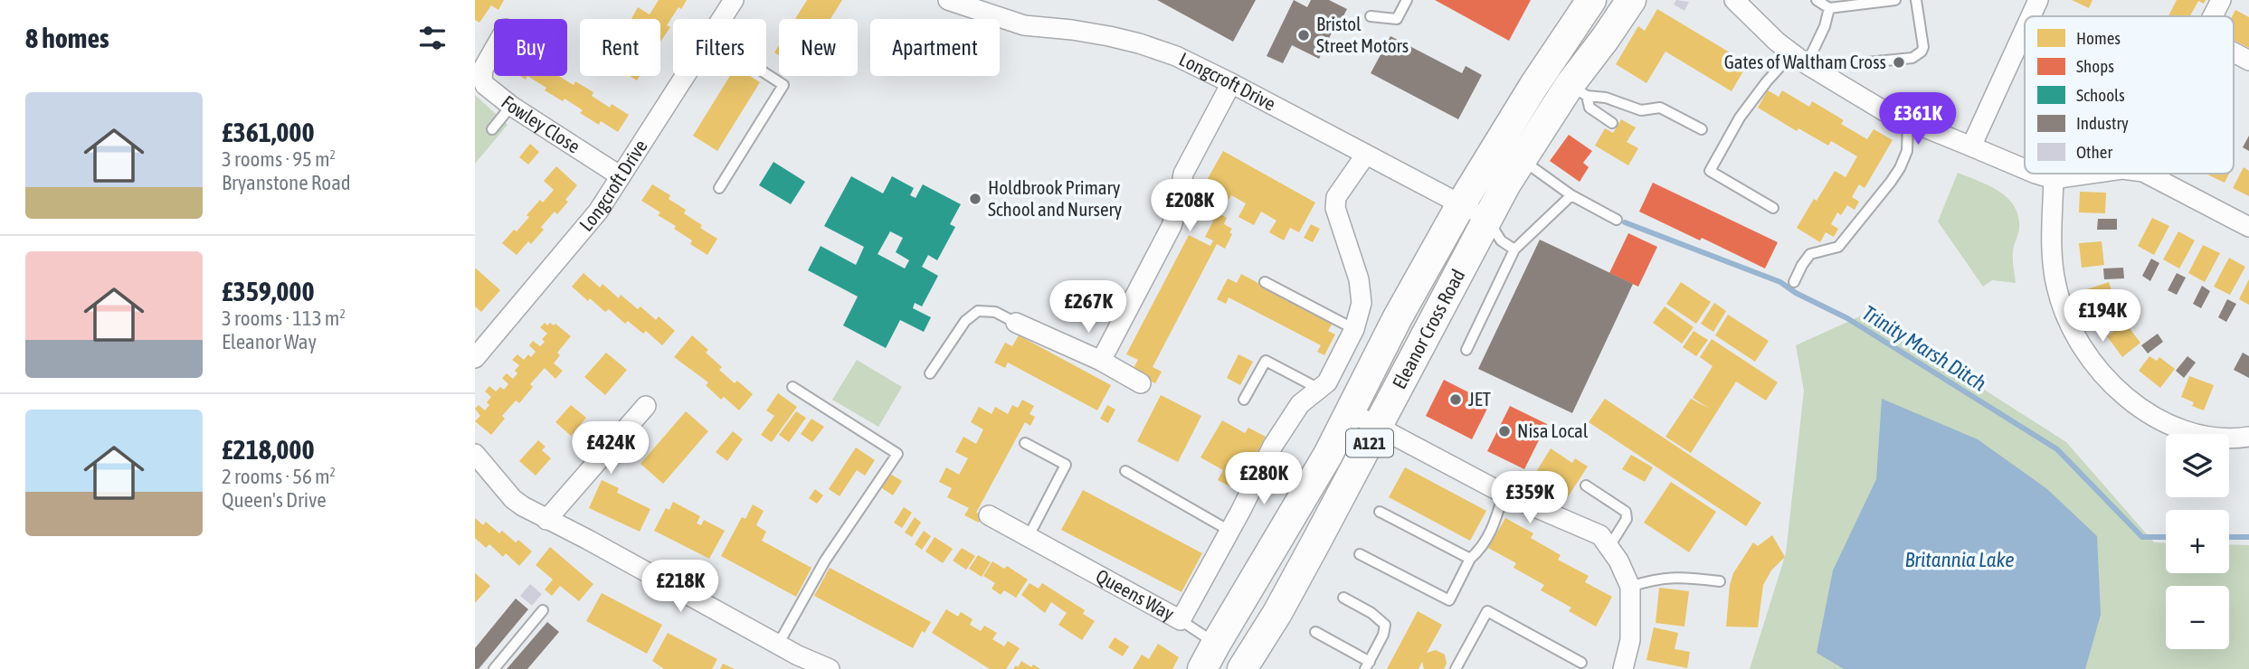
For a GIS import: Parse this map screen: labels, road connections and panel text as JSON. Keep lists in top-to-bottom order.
{
  "streets": {
    "main road": ["Eleanor Cross Road", "A121"],
    "street": ["Longcroft Drive", "Fowley Close", "Queens Way"]
  },
  "crossings": [
    ["Longcroft Drive", "Fowley Close"],
    ["Longcroft Drive", "Eleanor Cross Road"],
    ["Longcroft Drive", "Queens Way"]
  ],
  "water": ["Trinity Marsh Ditch", "Britannia Lake"],
  "places": [
    "Bristol Street Motors",
    "Gates of Waltham Cross",
    "Holdbrook Primary School and Nursery",
    "JET",
    "Nisa Local"
  ],
  "legend": [
    "Homes",
    "Shops",
    "Schools",
    "Industry",
    "Other"
  ],
  "page": {
    "heading": "8 homes",
    "chip": [
      "Buy",
      "Rent",
      "Filters",
      "New",
      "Apartment"
    ],
    "list": [
      {
        "name": "£361,000",
        "note": "3 rooms · 95 m² · Bryanstone Road"
      },
      {
        "name": "£359,000",
        "note": "3 rooms · 113 m² · Eleanor Way"
      },
      {
        "name": "£218,000",
        "note": "2 rooms · 56 m² · Queen's Drive"
      }
    ],
    "price": [
      "£361K",
      "£208K",
      "£267K",
      "£194K",
      "£424K",
      "£280K",
      "£359K",
      "£218K"
    ],
    "map_buttons": ["+", "−"]
  }
}
